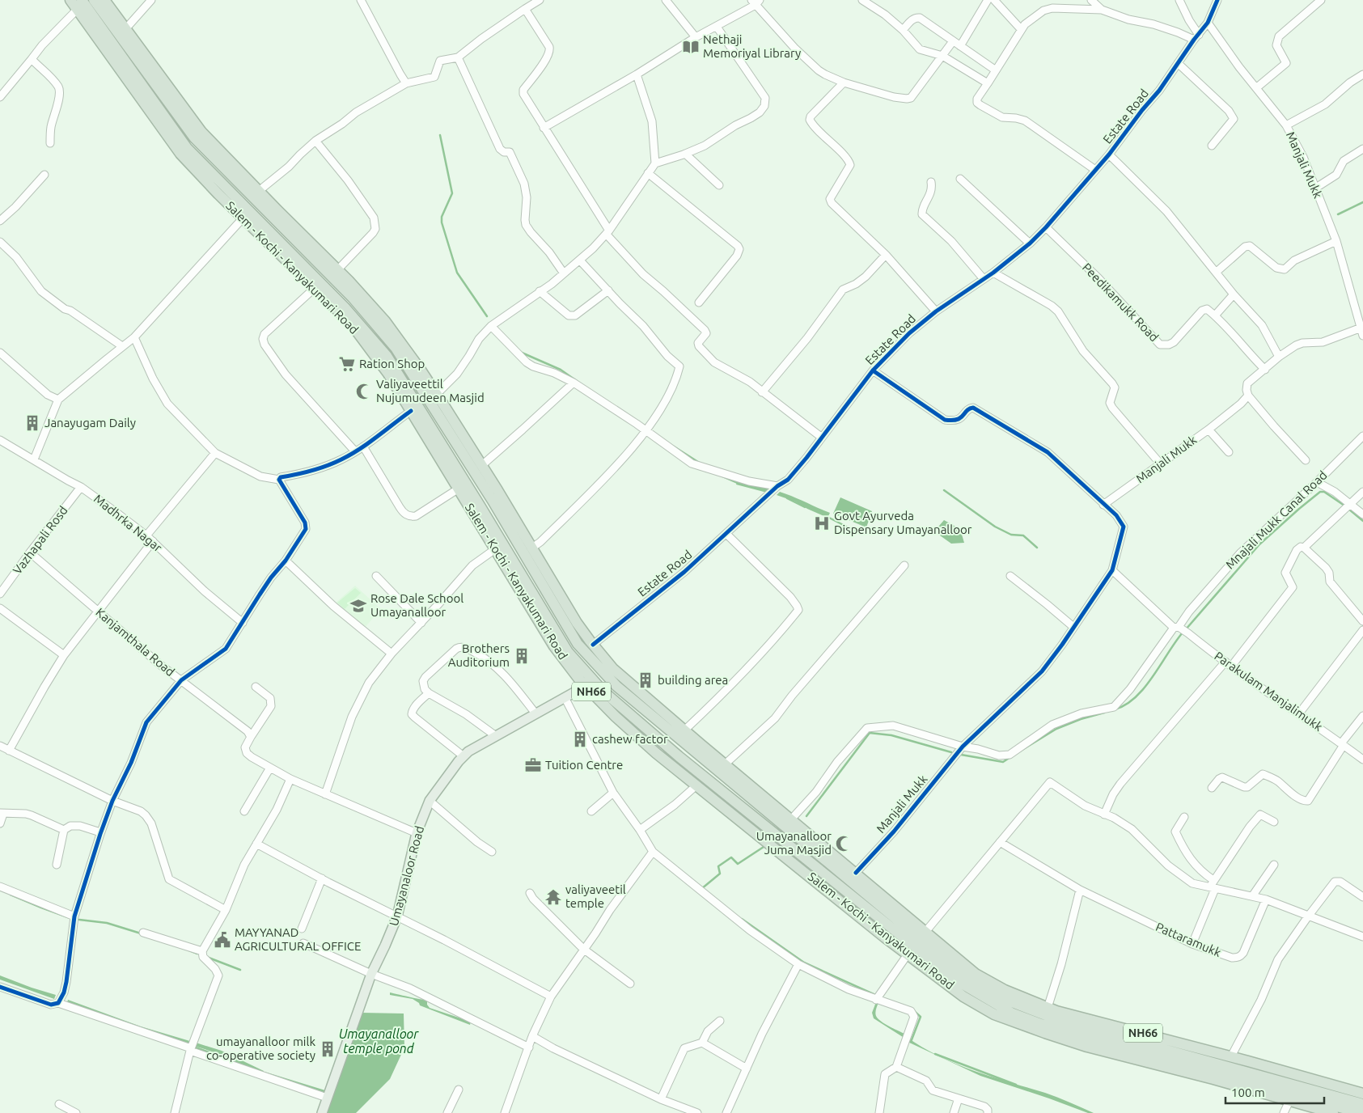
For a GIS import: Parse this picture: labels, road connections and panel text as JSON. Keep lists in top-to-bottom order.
{
  "streets": {
    "highway": ["Salem - Kochi - Kanyakumari Road", "NH66"],
    "main road": ["Umayanaloor Road"],
    "street": [
      "Estate Road",
      "Manjali Mukk",
      "Peedikamukk Road",
      "Mnajali Mukk Canal Road",
      "Madhrka Nagar",
      "Vazhapali Rosd",
      "Kanjamthala Road",
      "Parakulam Manjalimukk",
      "Pattaramukk"
    ]
  },
  "crossings": [
    ["Estate Road", "Manjali Mukk"],
    ["Estate Road", "Salem - Kochi - Kanyakumari Road"],
    ["Estate Road", "Peedikamukk Road"],
    ["Manjali Mukk", "Salem - Kochi - Kanyakumari Road"],
    ["Manjali Mukk", "Mnajali Mukk Canal Road"],
    ["Manjali Mukk", "Parakulam Manjalimukk"],
    ["Salem - Kochi - Kanyakumari Road", "Mnajali Mukk Canal Road"],
    ["Salem - Kochi - Kanyakumari Road", "Umayanaloor Road"],
    ["Mnajali Mukk Canal Road", "Parakulam Manjalimukk"],
    ["Madhrka Nagar", "Vazhapali Rosd"],
    ["Vazhapali Rosd", "Kanjamthala Road"]
  ],
  "water": ["Umayanalloor temple pond"],
  "places": {
    "library": ["Nethaji Memoriyal Library"],
    "supermarket": ["Ration Shop"],
    "mosque": ["Valiyaveettil Nujumudeen Masjid", "Umayanalloor Juma Masjid"],
    "building": [
      "Janayugam Daily",
      "Brothers Auditorium",
      "building area",
      "cashew factor",
      "umayanalloor milk co-operative society"
    ],
    "hospital": ["Govt Ayurveda Dispensary Umayanalloor"],
    "school or university": ["Rose Dale School Umayanalloor"],
    "office": ["Tuition Centre"],
    "temple": ["valiyaveetil temple"],
    "public building": ["MAYYANAD AGRICULTURAL OFFICE"]
  },
  "scale_bar": "100 m"
}
